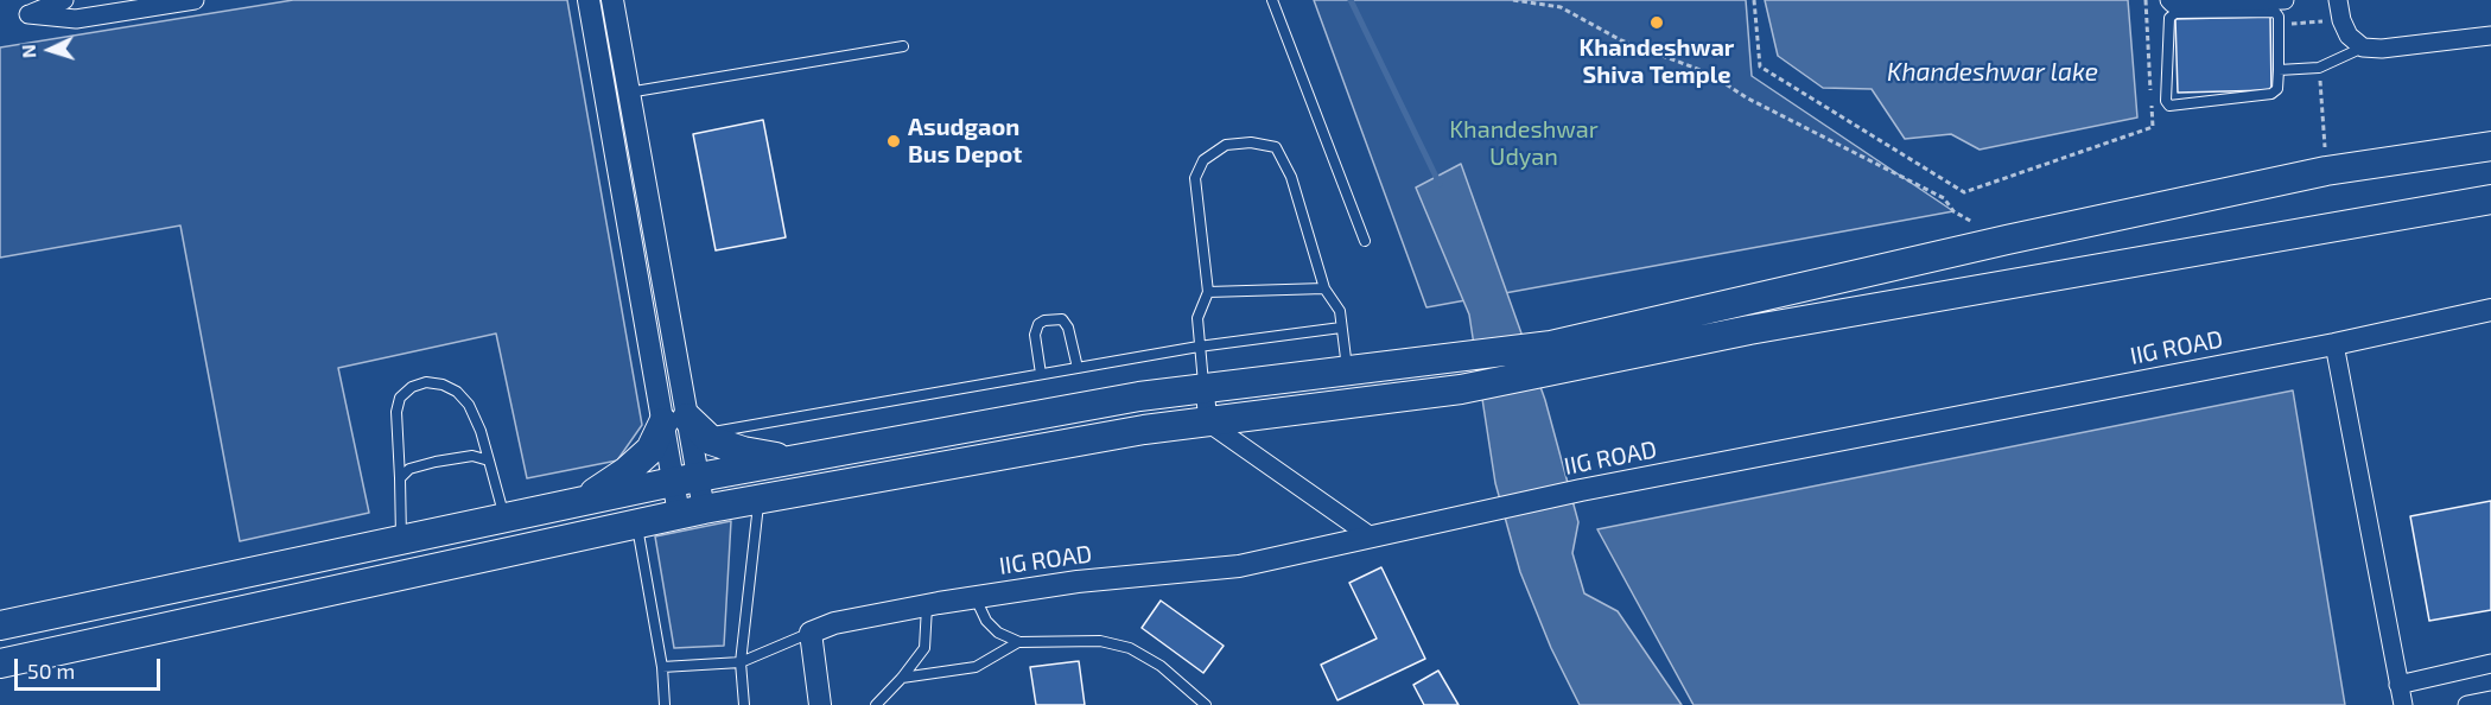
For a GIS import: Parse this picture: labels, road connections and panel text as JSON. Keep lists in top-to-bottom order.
{
  "streets": {
    "street": ["IIG ROAD"]
  },
  "water": ["Khandeshwar lake"],
  "parks": ["Khandeshwar Udyan"],
  "places": ["Khandeshwar Shiva Temple", "Asudgaon Bus Depot"],
  "scale_bar": "50 m",
  "north": "left"
}
